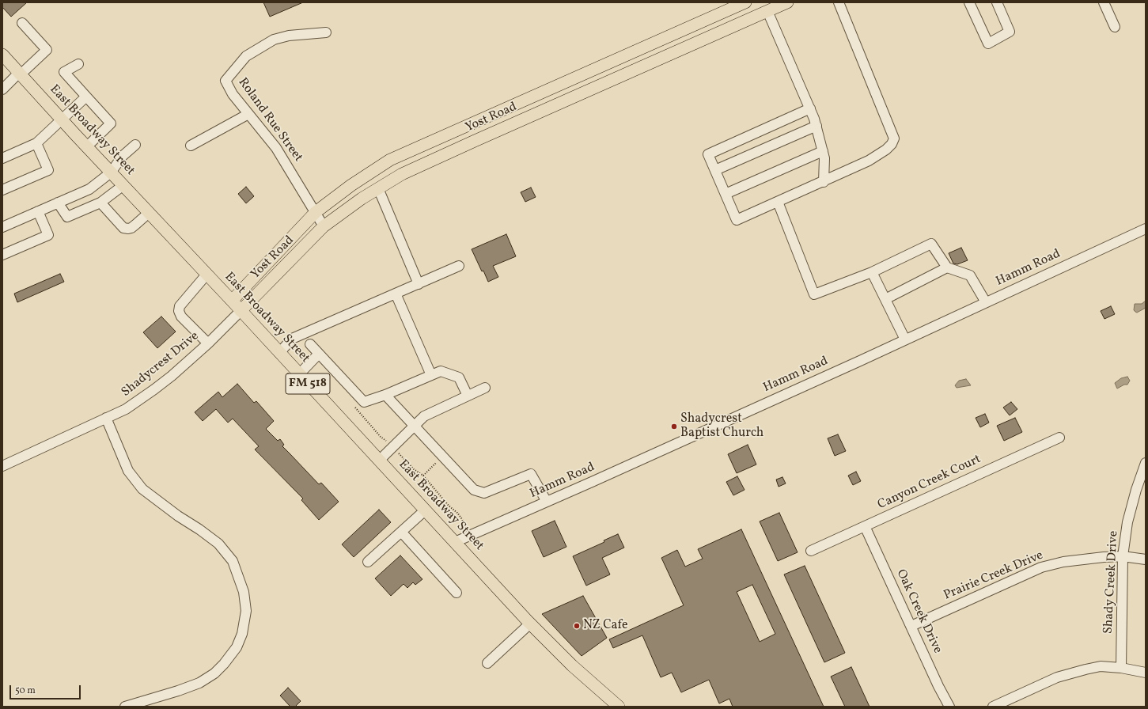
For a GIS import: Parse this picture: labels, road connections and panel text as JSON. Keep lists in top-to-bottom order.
{
  "streets": {
    "main road": ["Yost Road", "East Broadway Street", "FM 518"],
    "street": [
      "Roland Rue Street",
      "Hamm Road",
      "Shadycrest Drive",
      "Canyon Creek Court",
      "Prairie Creek Drive",
      "Shady Creek Drive",
      "Oak Creek Drive"
    ]
  },
  "crossings": [
    ["Yost Road", "Roland Rue Street"],
    ["Yost Road", "East Broadway Street"],
    ["Yost Road", "Shadycrest Drive"],
    ["East Broadway Street", "Hamm Road"],
    ["East Broadway Street", "Shadycrest Drive"],
    ["Canyon Creek Court", "Oak Creek Drive"],
    ["Prairie Creek Drive", "Shady Creek Drive"],
    ["Prairie Creek Drive", "Oak Creek Drive"]
  ],
  "places": ["Shadycrest Baptist Church", "NZ Cafe"],
  "scale_bar": "50 m"
}
